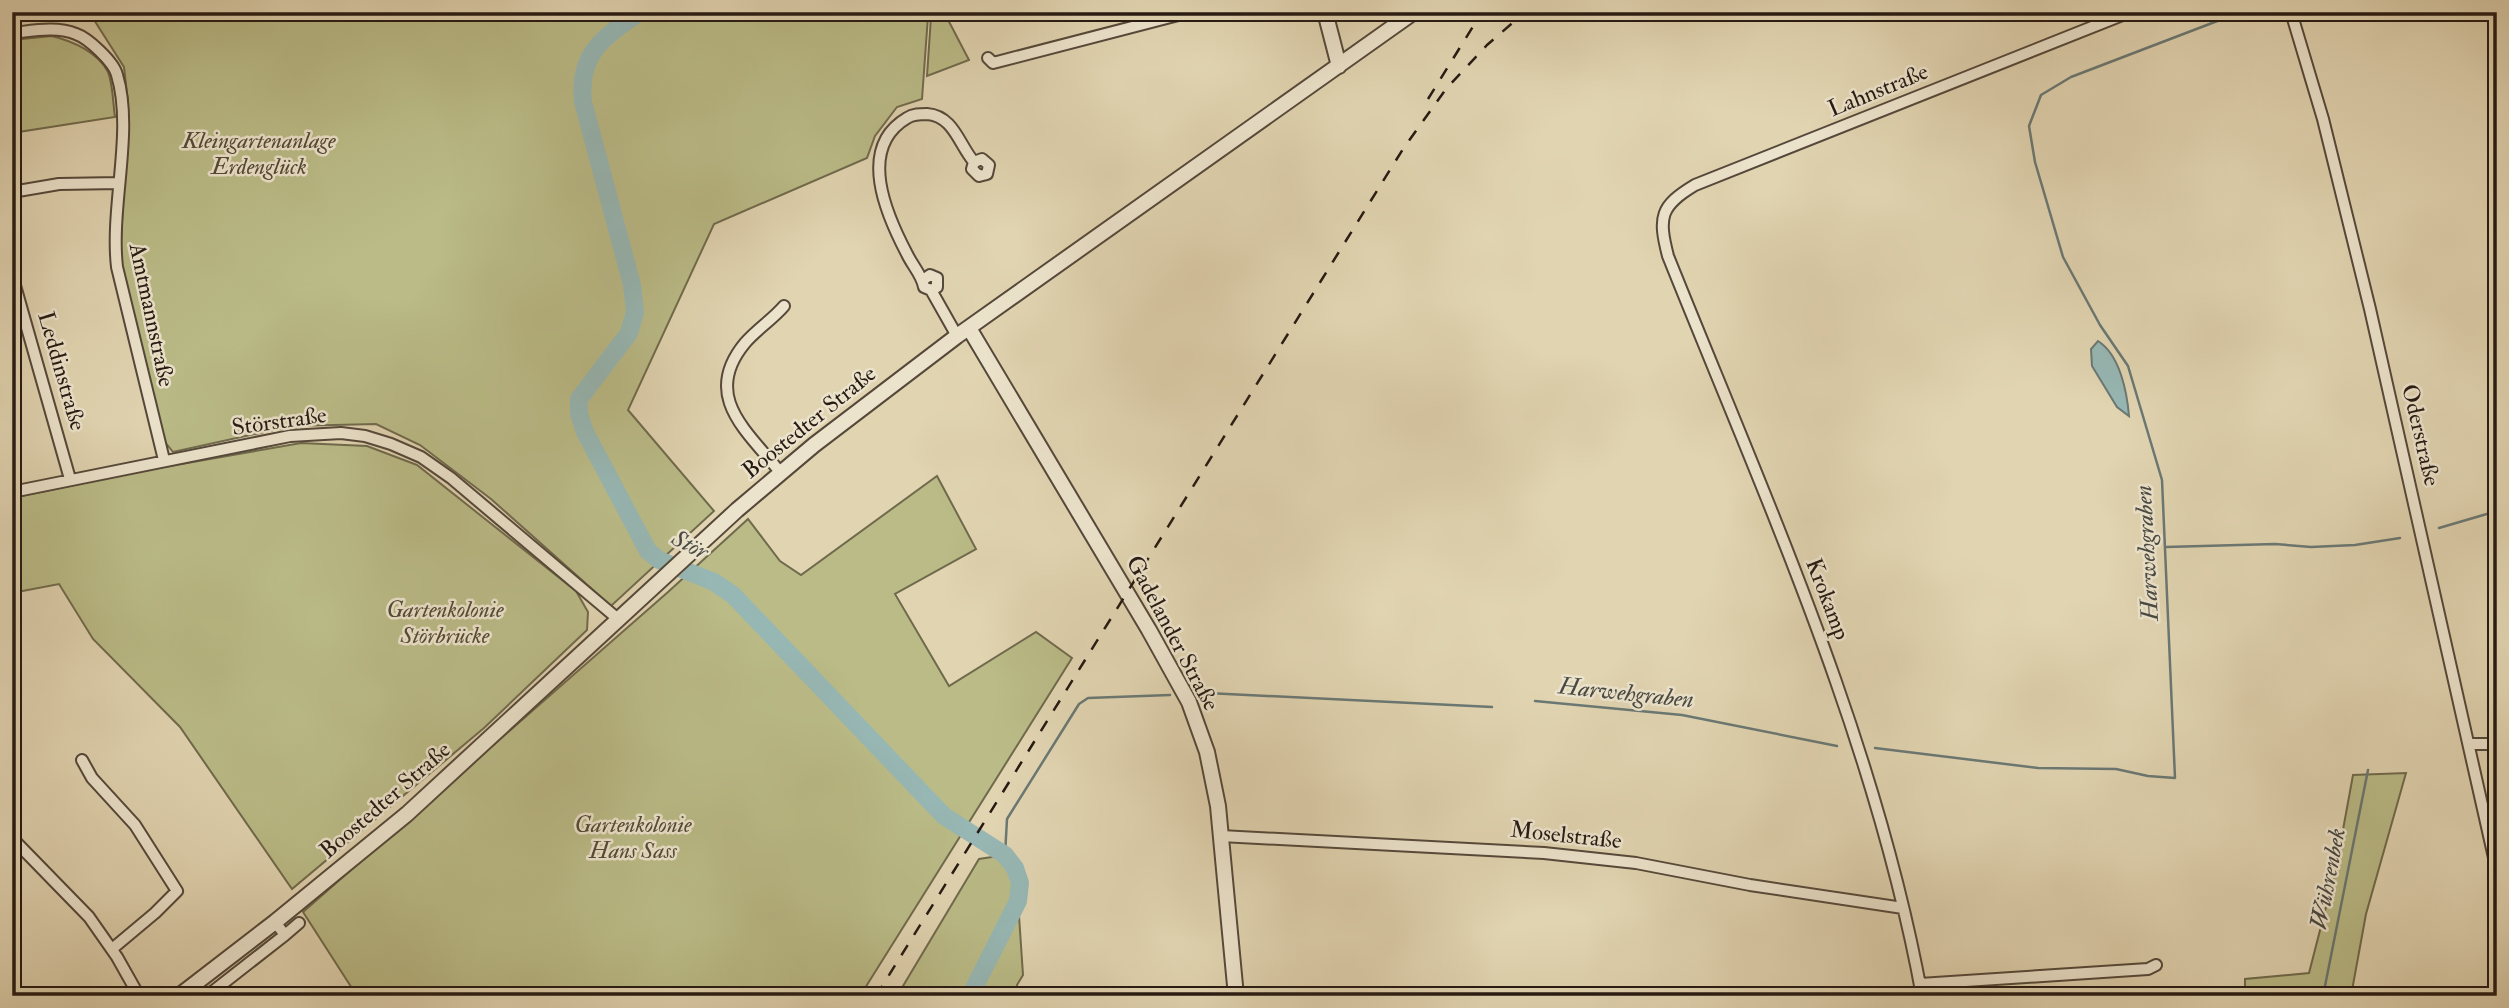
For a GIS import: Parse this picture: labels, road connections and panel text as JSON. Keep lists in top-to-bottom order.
{
  "streets": {
    "street": [
      "Lahnstraße",
      "Amtmannstraße",
      "Leddinstraße",
      "Störstraße",
      "Boostedter Straße",
      "Oderstraße",
      "Krokamp",
      "Gadelander Straße",
      "Moselstraße"
    ]
  },
  "crossings": [
    ["Lahnstraße", "Krokamp"],
    ["Amtmannstraße", "Störstraße"],
    ["Leddinstraße", "Störstraße"],
    ["Störstraße", "Boostedter Straße"],
    ["Boostedter Straße", "Gadelander Straße"],
    ["Krokamp", "Moselstraße"],
    ["Gadelander Straße", "Moselstraße"]
  ],
  "water": ["Stör", "Harwehgraben", "Wührenbek"],
  "parks": ["Kleingartenanlage Erdenglück", "Gartenkolonie Störbrücke", "Gartenkolonie Hans Sass"]
}
